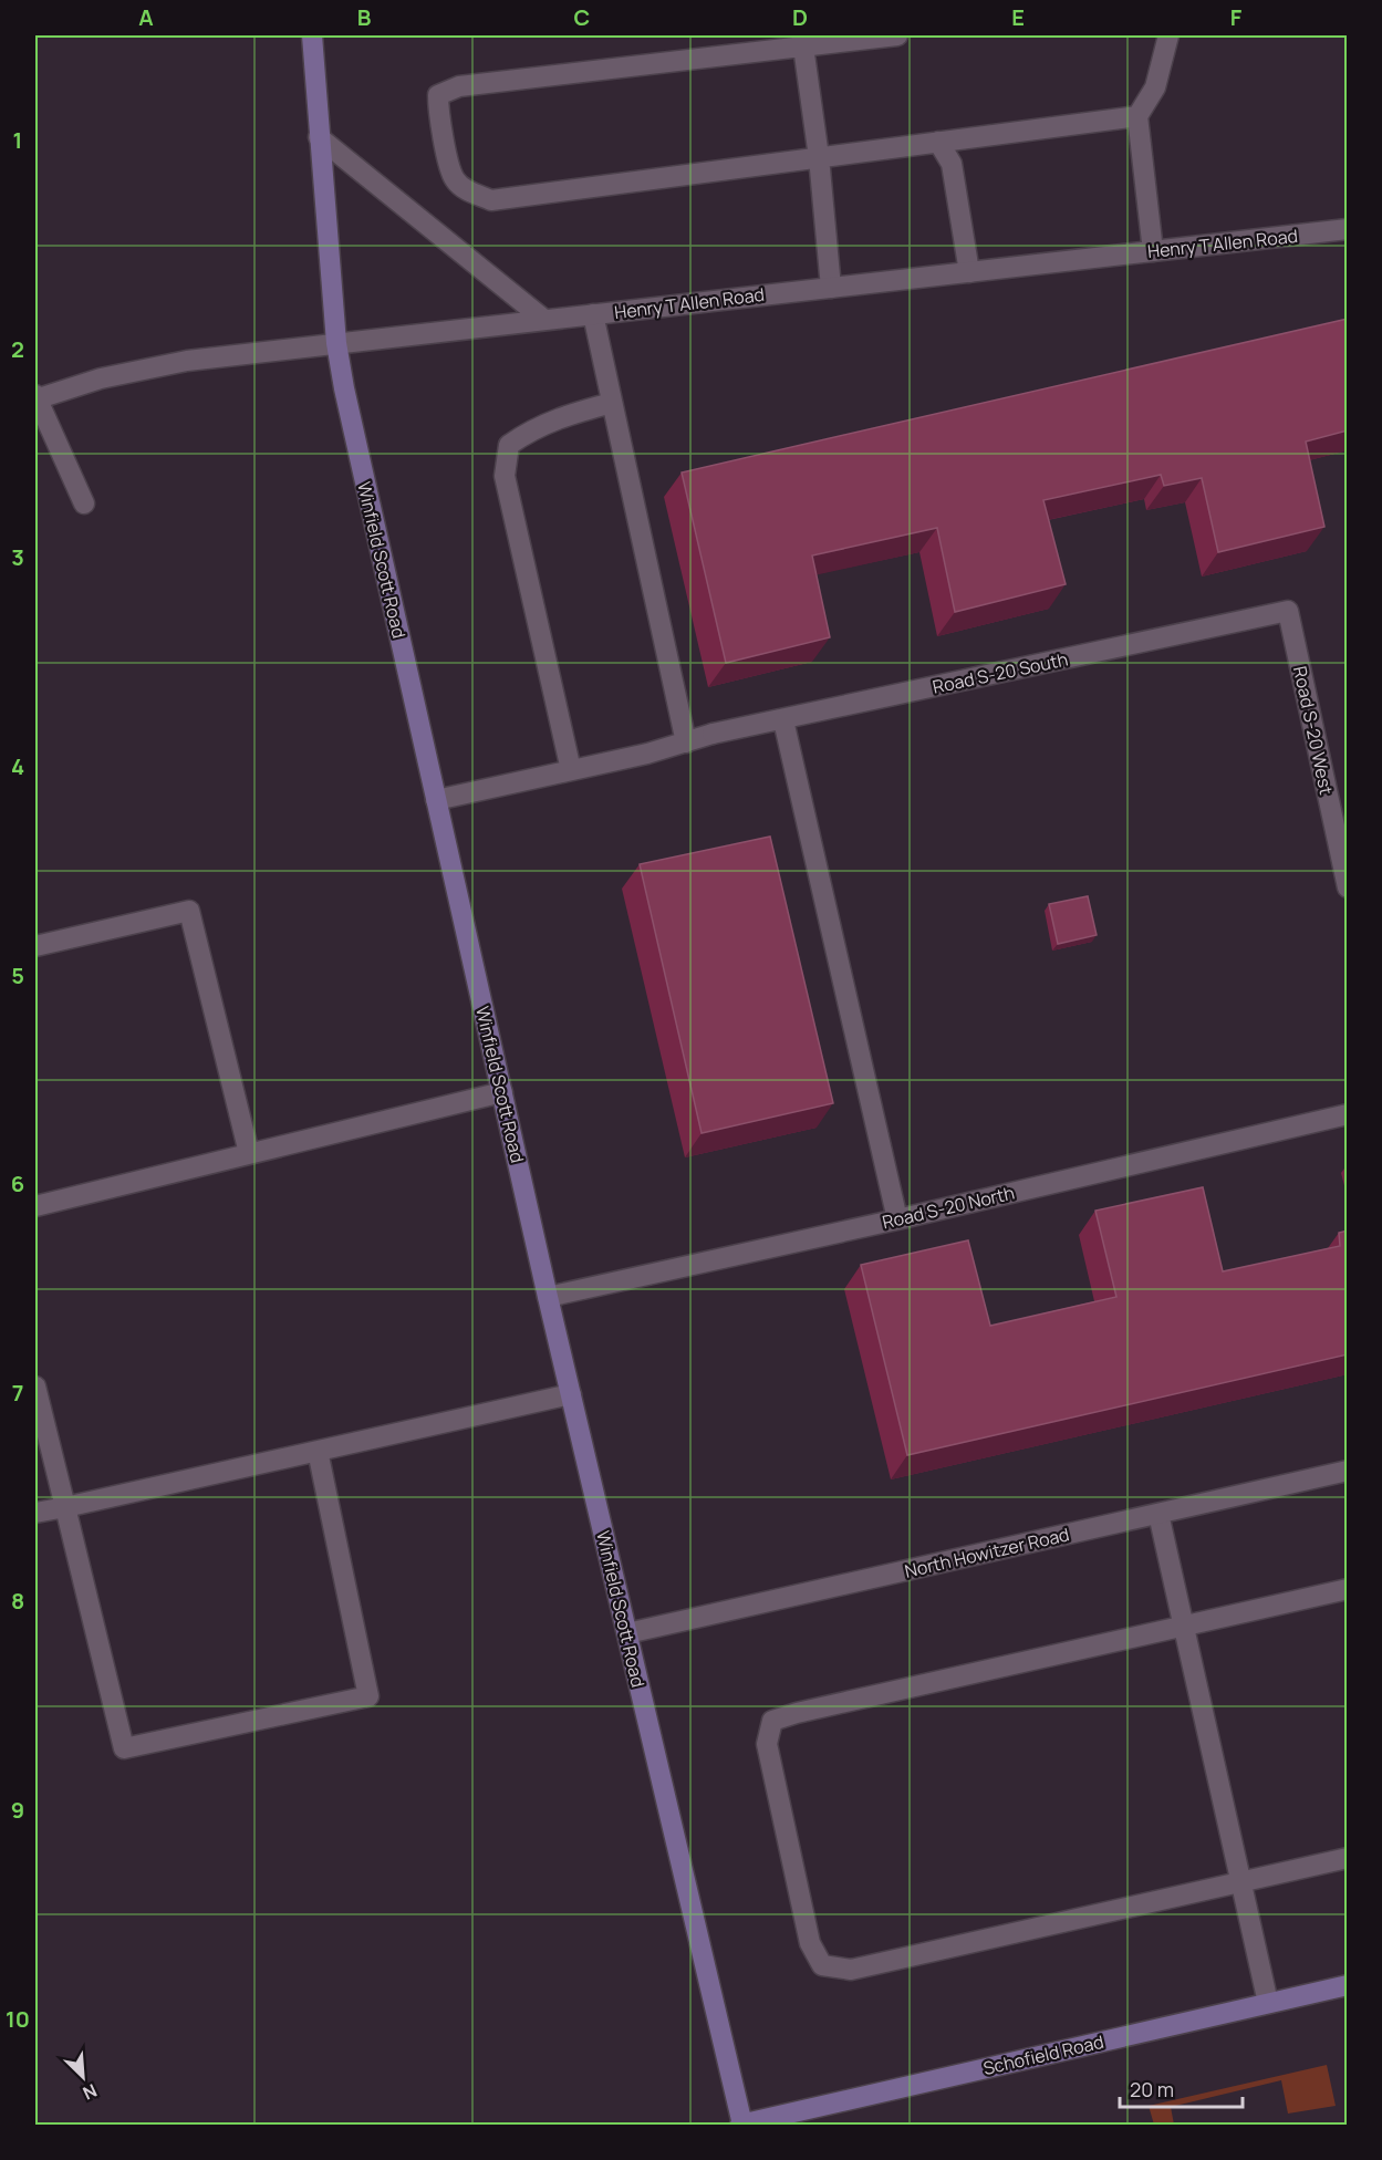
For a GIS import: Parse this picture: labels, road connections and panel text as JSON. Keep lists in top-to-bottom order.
{
  "streets": {
    "street": [
      "Henry T Allen Road",
      "Winfield Scott Road",
      "Road S-20 South",
      "Road S-20 West",
      "Road S-20 North",
      "North Howitzer Road",
      "Schofield Road"
    ]
  },
  "crossings": [
    ["Henry T Allen Road", "Winfield Scott Road"],
    ["Winfield Scott Road", "Road S-20 South"],
    ["Winfield Scott Road", "Road S-20 North"],
    ["Winfield Scott Road", "North Howitzer Road"],
    ["Winfield Scott Road", "Schofield Road"],
    ["Road S-20 South", "Road S-20 West"]
  ],
  "scale_bar": "20 m",
  "north": "bottom right",
  "grid": {
    "columns": [
      "A",
      "B",
      "C",
      "D",
      "E",
      "F"
    ],
    "rows": [
      "1",
      "2",
      "3",
      "4",
      "5",
      "6",
      "7",
      "8",
      "9",
      "10"
    ]
  }
}
